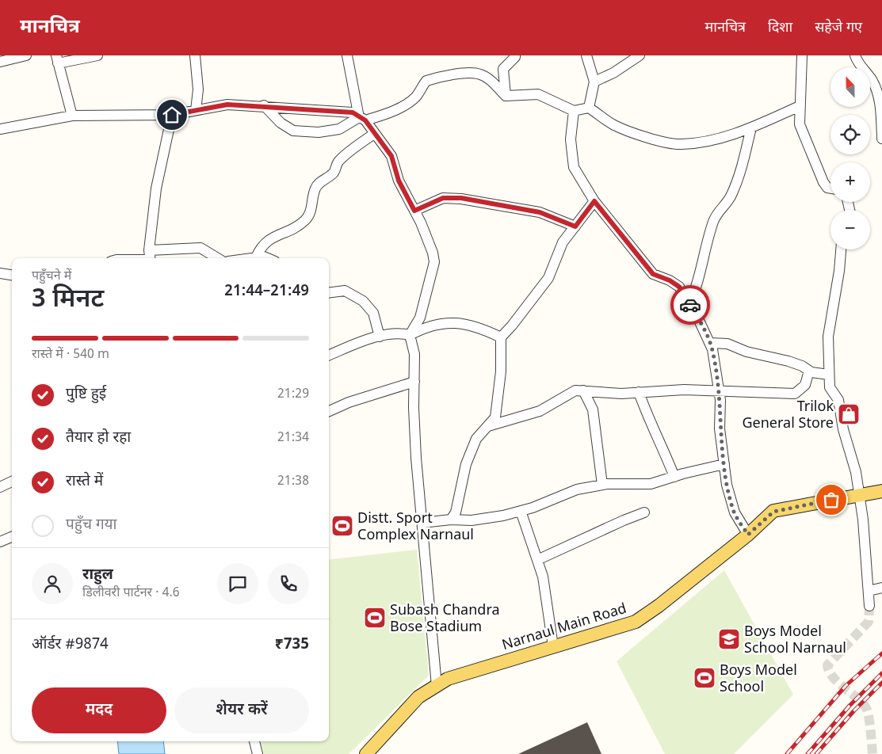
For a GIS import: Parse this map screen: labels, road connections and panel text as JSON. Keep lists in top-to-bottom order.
{
  "streets": {
    "main road": ["Narnaul Main Road"]
  },
  "places": {
    "shop": ["Trilok General Store"],
    "sports": ["Distt. Sport Complex Narnaul", "Subash Chandra Bose Stadium", "Boys Model School"],
    "school or university": ["Boys Model School Narnaul"]
  },
  "north": "top",
  "page": {
    "header": "मानचित्र",
    "nav": ["मानचित्र", "दिशा", "सहेजे गए"],
    "map_buttons": ["+", "−"],
    "heading": ["3 मिनट", "पहुँचने में", "21:44–21:49"],
    "panel": [
      "राहुल",
      "डिलीवरी पार्टनर · 4.6",
      "ऑर्डर #9874",
      "₹735"
    ],
    "bar": "रास्ते में · 540 m",
    "list": [
      ["पुष्टि हुई", "21:29"],
      ["तैयार हो रहा", "21:34"],
      ["रास्ते में", "21:38"],
      "पहुँच गया"
    ],
    "buttons": ["मदद", "शेयर करें"]
  }
}
